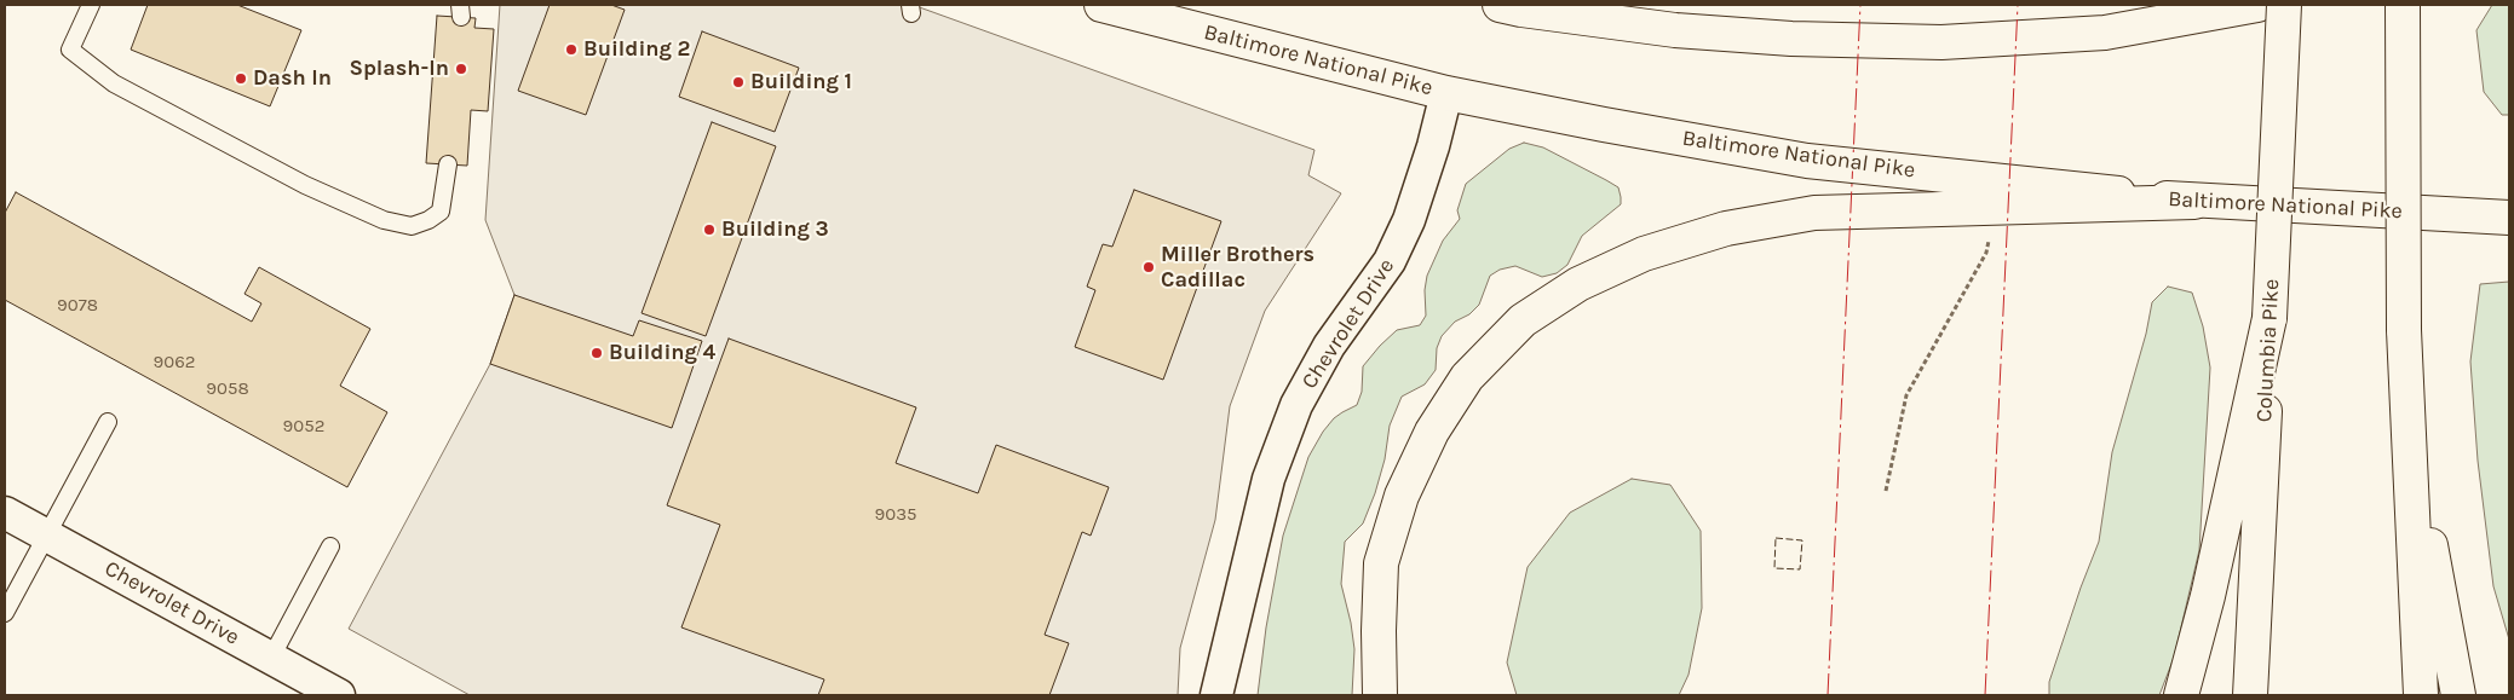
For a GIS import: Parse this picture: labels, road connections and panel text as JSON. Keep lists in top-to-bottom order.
{
  "streets": {
    "main road": ["Baltimore National Pike", "Columbia Pike"],
    "street": ["Chevrolet Drive"]
  },
  "crossings": [
    ["Baltimore National Pike", "Chevrolet Drive"]
  ],
  "places": [
    "Building 2",
    "Splash-In",
    "Dash In",
    "Building 1",
    "Building 3",
    "Miller Brothers Cadillac",
    "Building 4"
  ],
  "house_numbers": [
    "9078",
    "9062",
    "9058",
    "9052",
    "9035"
  ]
}
